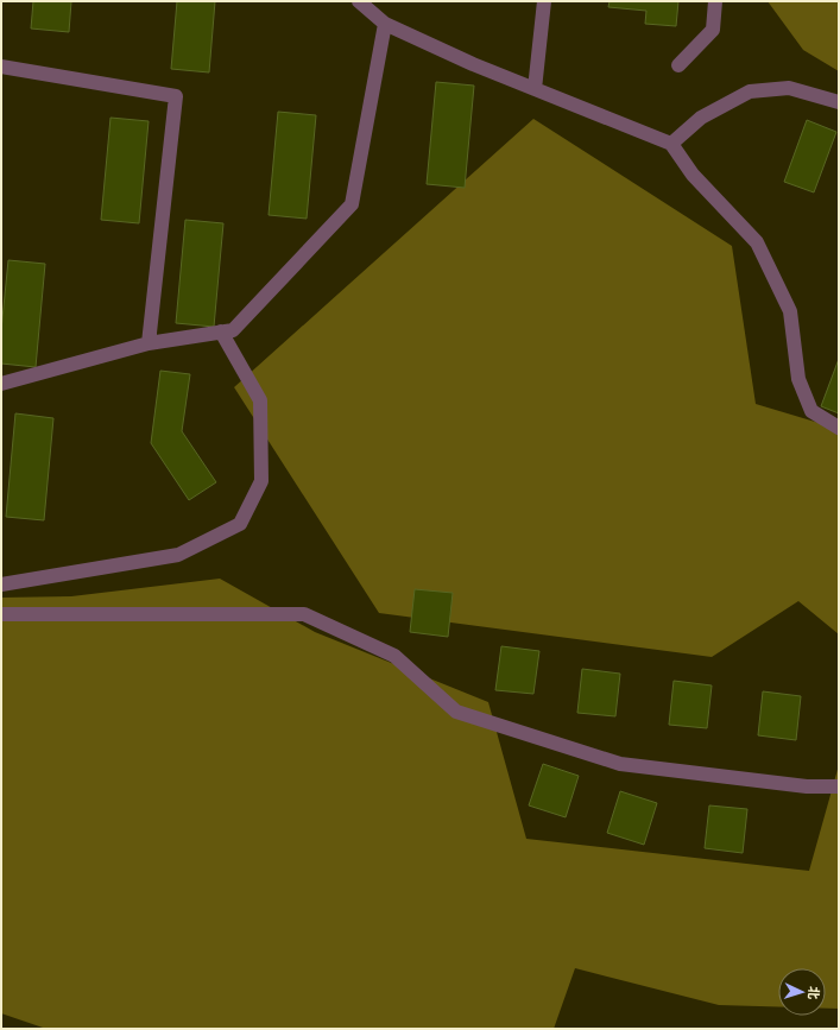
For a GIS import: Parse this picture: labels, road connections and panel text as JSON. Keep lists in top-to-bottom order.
{
  "north": "right"
}
